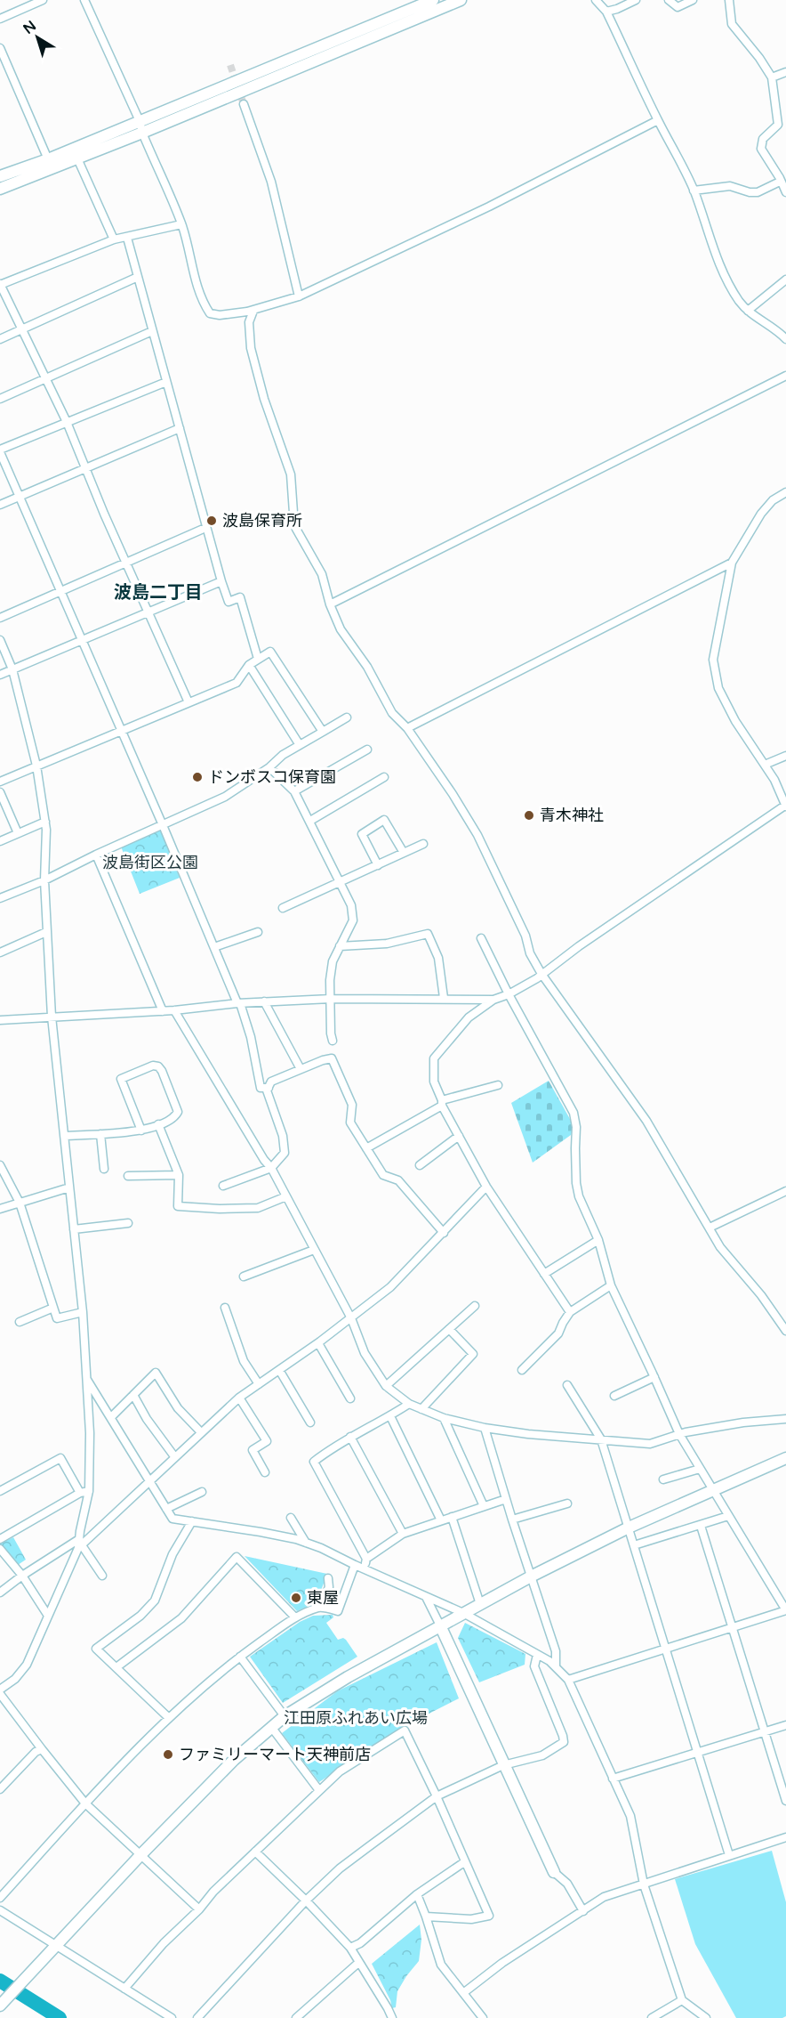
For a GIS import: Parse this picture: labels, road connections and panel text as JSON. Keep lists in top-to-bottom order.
{
  "districts": ["波島二丁目"],
  "parks": ["波島街区公園", "江田原ふれあい広場"],
  "places": [
    "波島保育所",
    "ドンボスコ保育園",
    "青木神社",
    "東屋",
    "ファミリーマート天神前店"
  ],
  "north": "top left"
}
